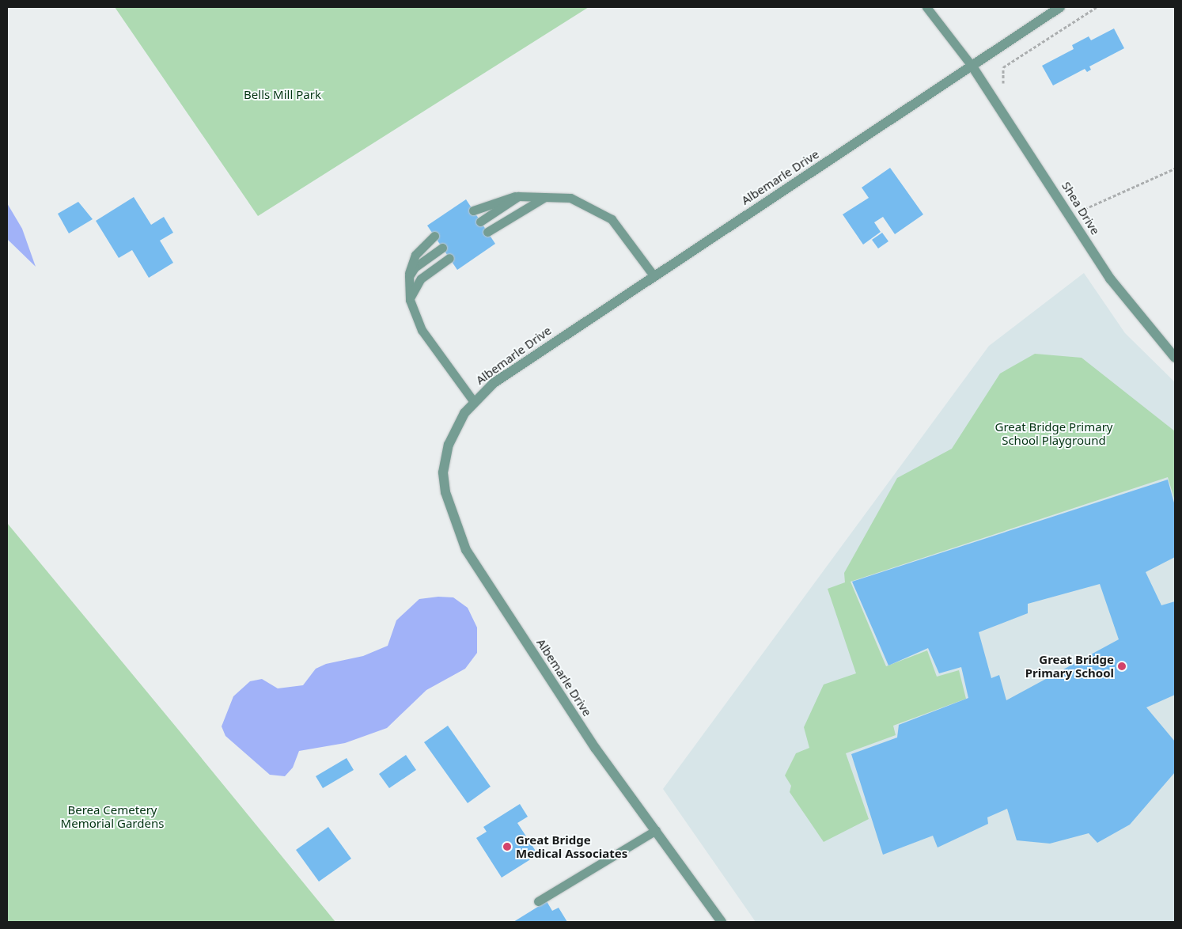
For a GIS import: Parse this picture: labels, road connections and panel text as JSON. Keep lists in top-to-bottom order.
{
  "streets": {
    "street": ["Albemarle Drive", "Shea Drive"]
  },
  "crossings": [
    ["Albemarle Drive", "Shea Drive"]
  ],
  "parks": ["Bells Mill Park", "Great Bridge Primary School Playground", "Berea Cemetery Memorial Gardens"],
  "places": ["Great Bridge Primary School", "Great Bridge Medical Associates"]
}
